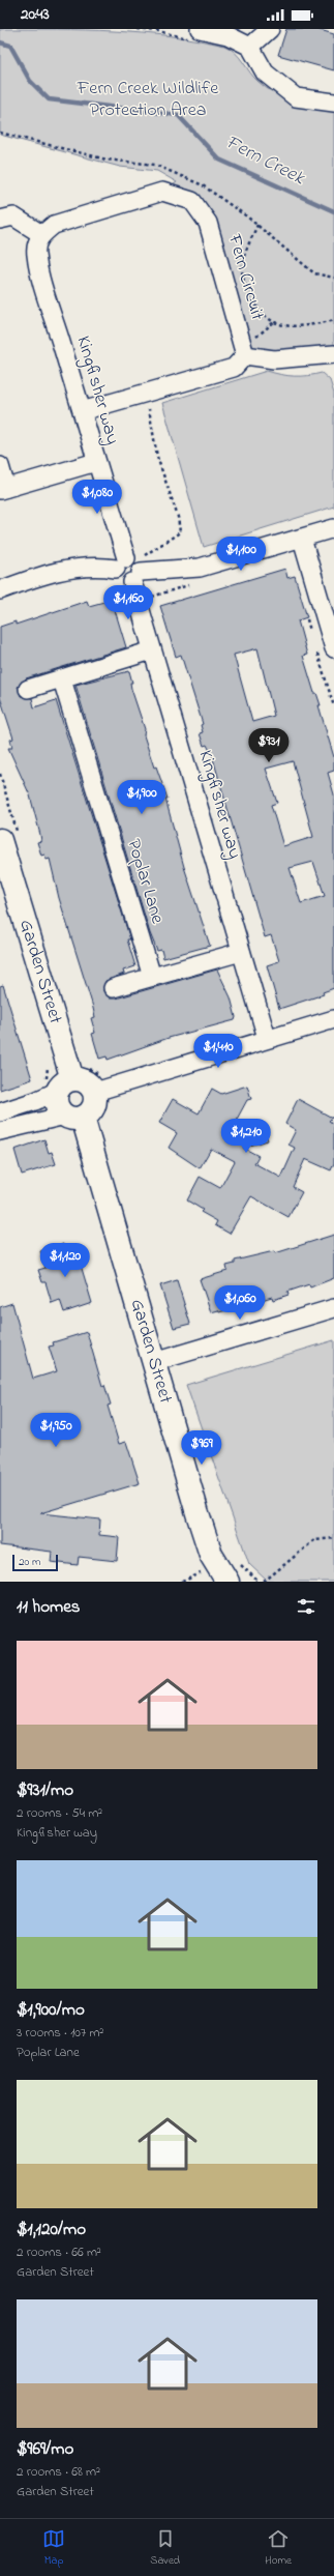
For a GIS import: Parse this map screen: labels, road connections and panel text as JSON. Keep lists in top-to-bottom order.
{
  "streets": {
    "street": [
      "Fern Circuit",
      "Kingfisher way",
      "Poplar Lane",
      "Garden Street"
    ]
  },
  "crossings": [
    ["Fern Circuit", "Kingfisher way"]
  ],
  "water": ["Fern Creek"],
  "parks": ["Fern Creek Wildlife Protection Area"],
  "scale_bar": "20 m",
  "page": {
    "status": "20:43",
    "price": [
      "$1,080",
      "$1,100",
      "$1,160",
      "$931",
      "$1,900",
      "$1,410",
      "$1,210",
      "$1,120",
      "$1,060",
      "$1,950",
      "$969"
    ],
    "scale": "20 m",
    "heading": "11 homes",
    "list": [
      {
        "name": "$931/mo",
        "note": "2 rooms · 54 m² · Kingfisher way"
      },
      {
        "name": "$1,900/mo",
        "note": "3 rooms · 107 m² · Poplar Lane"
      },
      {
        "name": "$1,120/mo",
        "note": "2 rooms · 66 m² · Garden Street"
      },
      {
        "name": "$969/mo",
        "note": "2 rooms · 68 m² · Garden Street"
      }
    ],
    "tabs": ["Map", "Saved", "Home"]
  }
}
